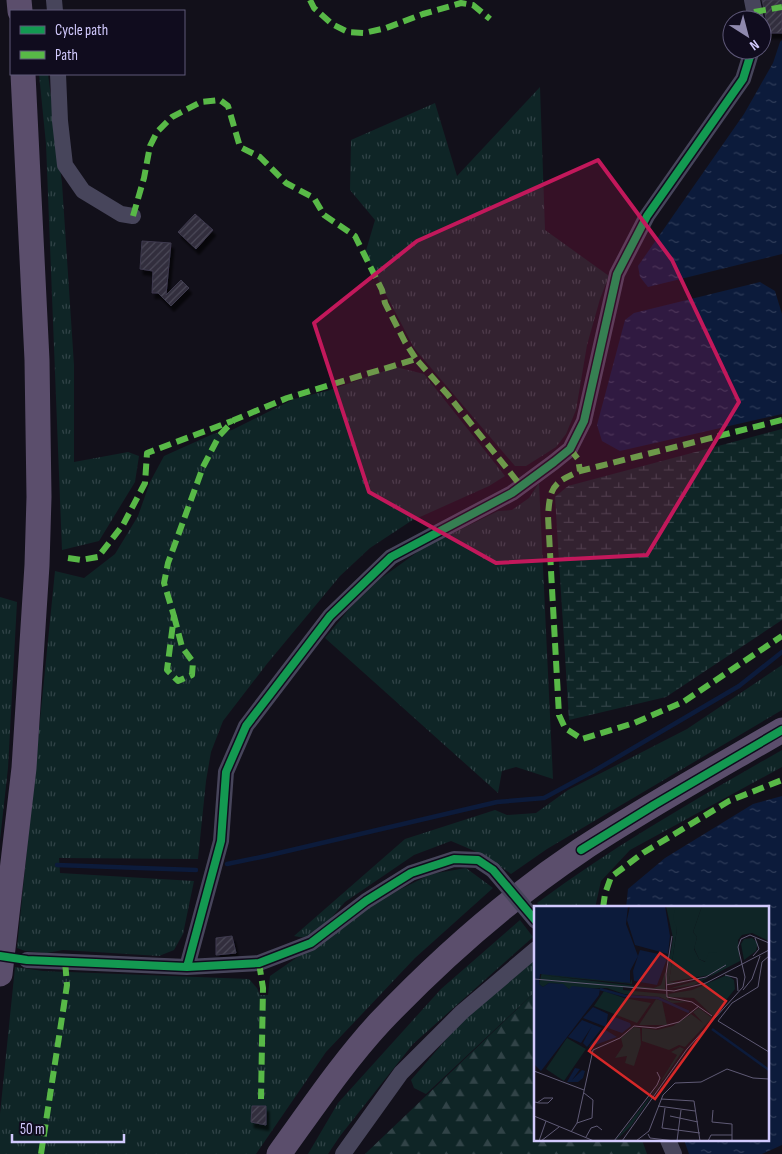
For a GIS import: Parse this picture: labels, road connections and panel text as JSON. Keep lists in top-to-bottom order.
{
  "legend": ["Cycle path", "Path"],
  "scale_bar": "50 m",
  "north": "bottom right"
}
